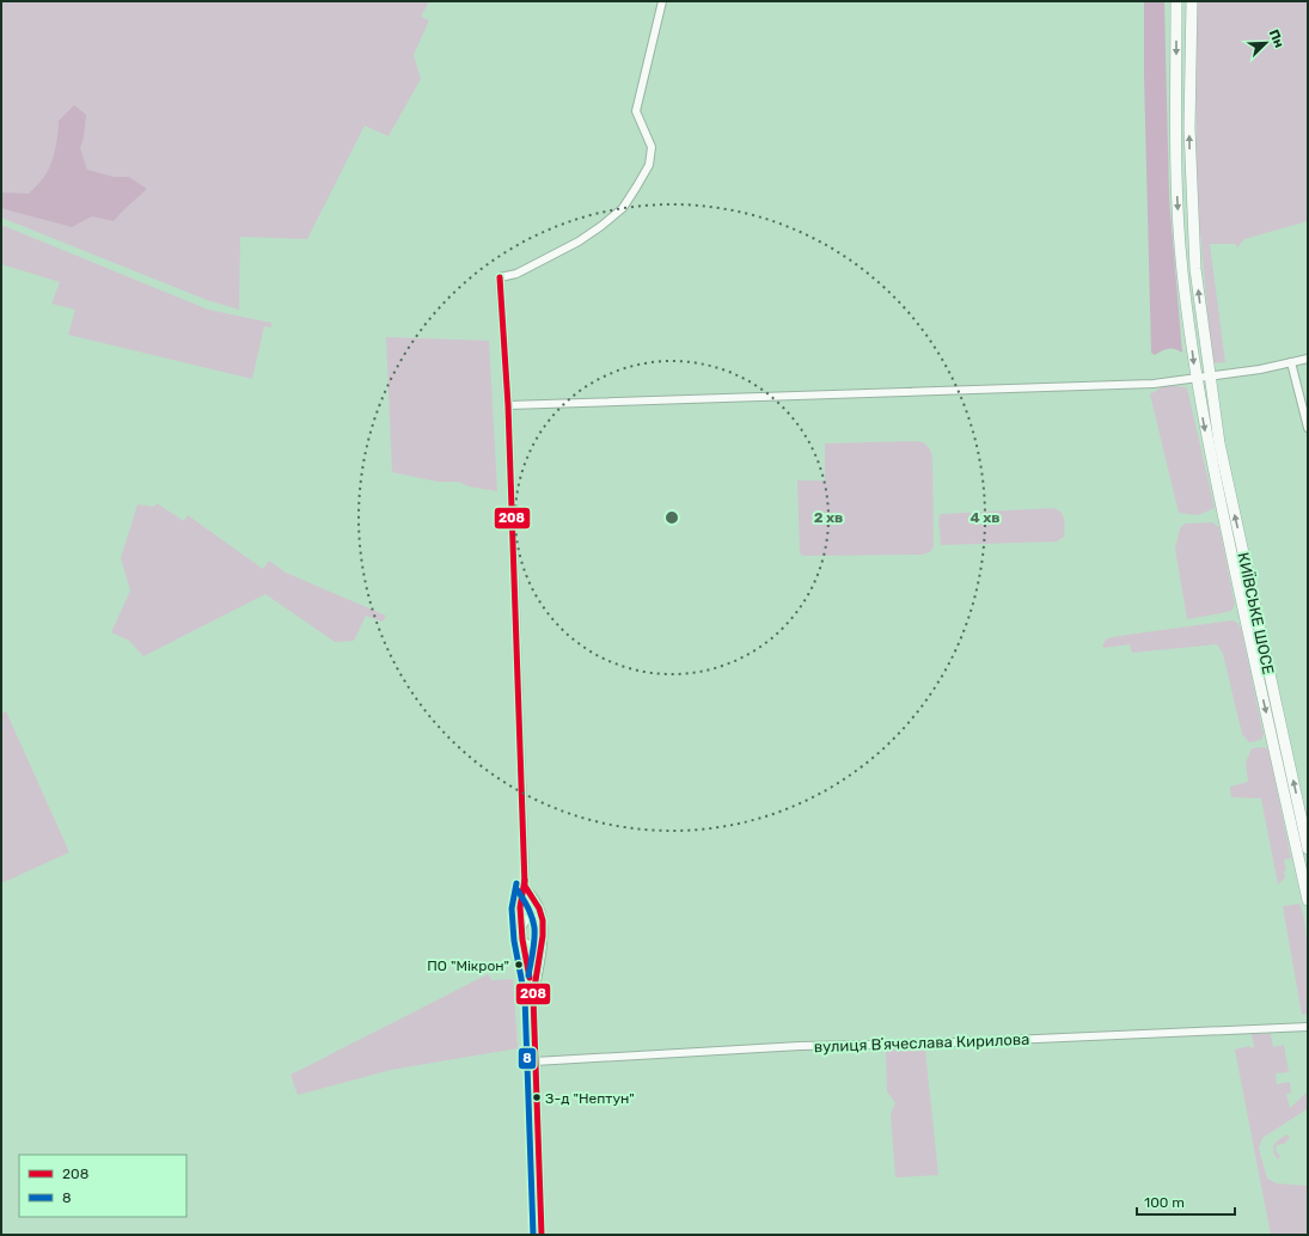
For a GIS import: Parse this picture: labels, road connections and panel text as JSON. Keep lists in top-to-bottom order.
{
  "streets": {
    "main road": ["КИЇВСЬКЕ ШОСЕ"],
    "street": ["вулиця Вʼячеслава Кирилова"]
  },
  "places": ["ПО \"Мікрон\"", "З-д \"Нептун\""],
  "lines": ["transit line 208", "transit line 8"],
  "legend": ["208", "8"],
  "scale_bar": "100 m",
  "north": "top right",
  "rings": ["2 хв", "4 хв"]
}
